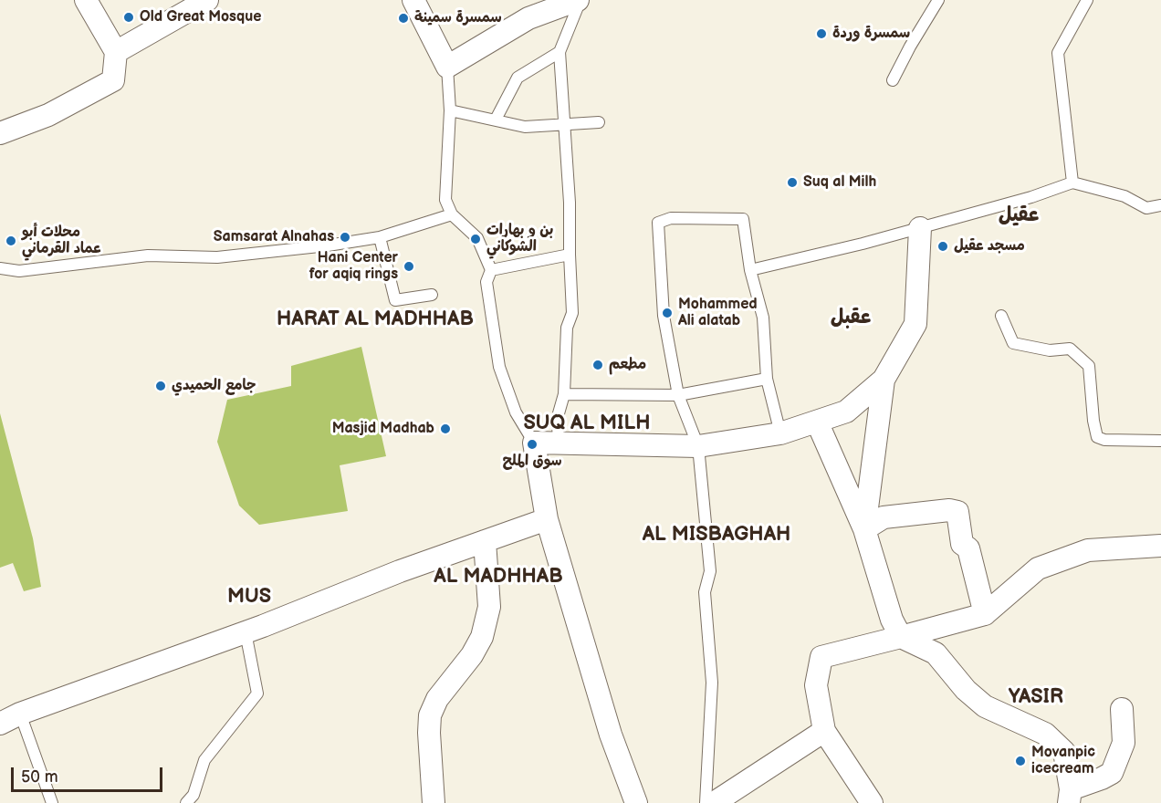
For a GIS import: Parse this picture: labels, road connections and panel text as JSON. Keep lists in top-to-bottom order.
{
  "districts": [
    "عقيل",
    "عقبل",
    "HARAT AL MADHHAB",
    "SUQ AL MILH",
    "AL MISBAGHAH",
    "AL MADHHAB",
    "MUS",
    "YASIR"
  ],
  "places": [
    "Old Great Mosque",
    "سمسرة سمينة",
    "سمسرة وردة",
    "Suq al Milh",
    "Samsarat Alnahas",
    "بن و بهارات الشوكاني",
    "محلات أبو عماد القرماني",
    "مسجد عقيل",
    "Hani Center for aqiq rings",
    "Mohammed Ali alatab",
    "مطعم",
    "جامع الحميدي",
    "Masjid Madhab",
    "سوق الملح",
    "Movanpic icecream"
  ],
  "scale_bar": "50 m"
}
